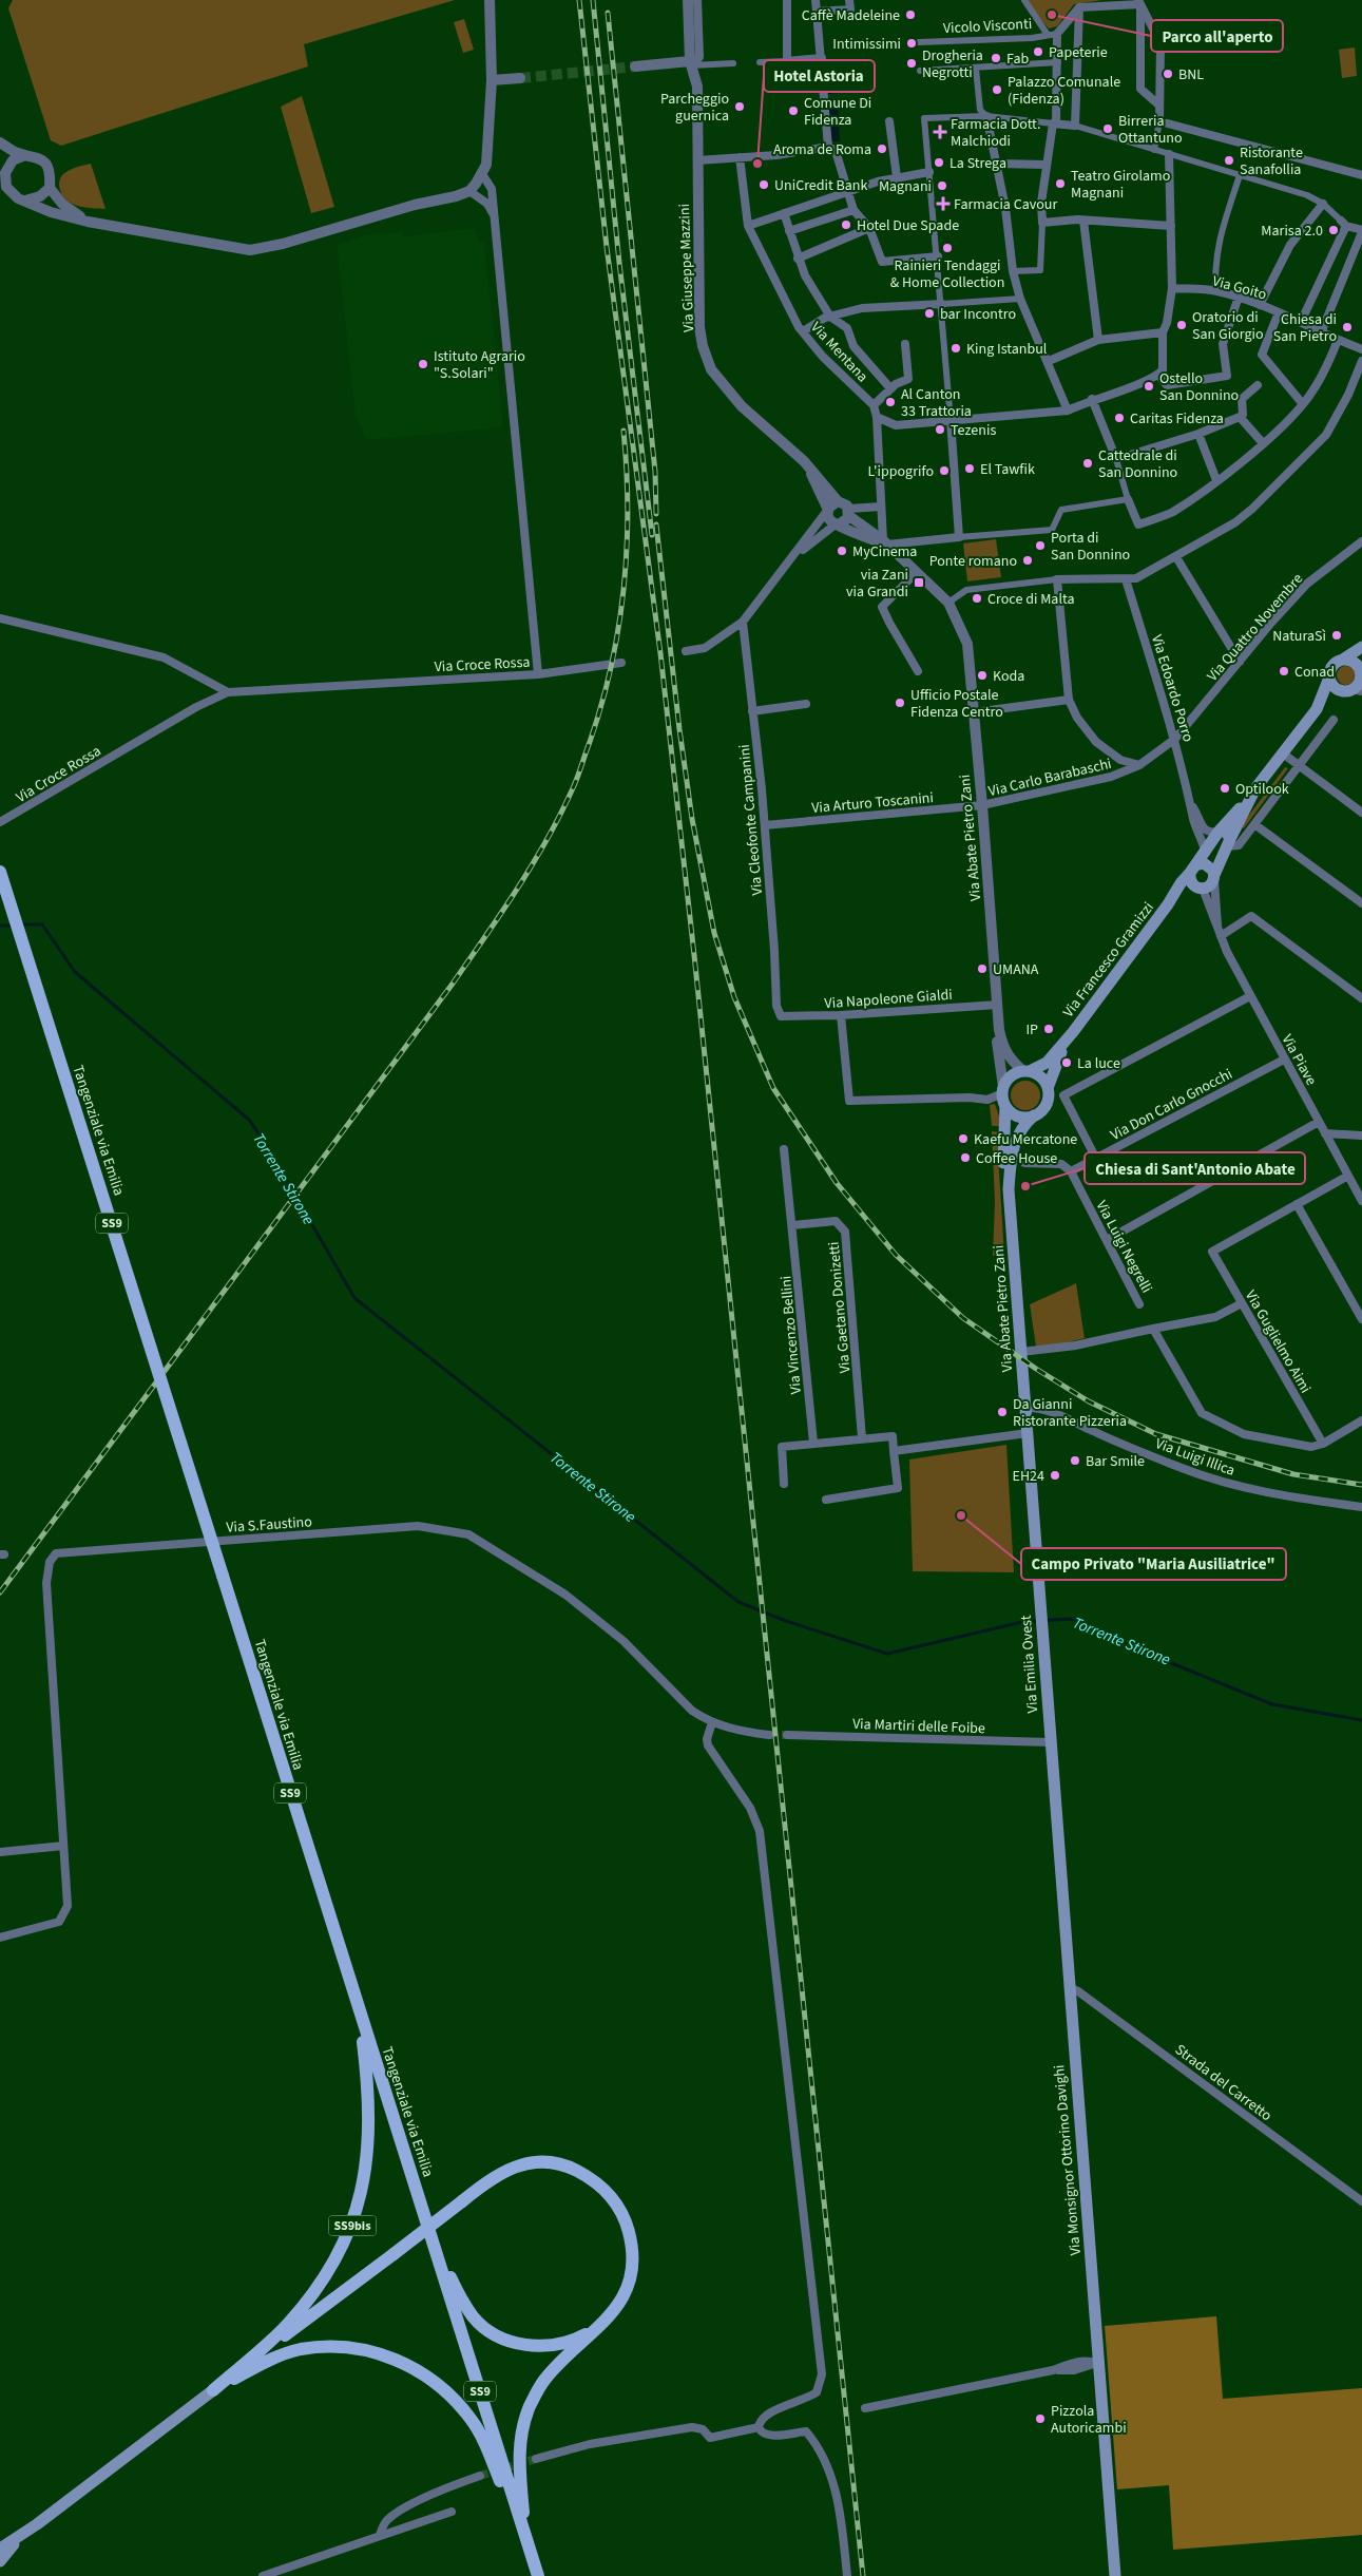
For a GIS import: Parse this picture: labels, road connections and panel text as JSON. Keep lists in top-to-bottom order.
{
  "streets": {
    "main road": [
      "Via Abate Pietro Zani",
      "Via Francesco Gramizzi",
      "Tangenziale via Emilia",
      "SS9",
      "Via Emilia Ovest",
      "Via Monsignor Ottorino Davighi",
      "SS9bis"
    ],
    "street": [
      "Vicolo Visconti",
      "Via Giuseppe Mazzini",
      "Via Goito",
      "Via Mentana",
      "Via Quattro Novembre",
      "Via Croce Rossa",
      "Via Edoardo Porro",
      "Via Carlo Barabaschi",
      "Via Arturo Toscanini",
      "Via Cleofonte Campanini",
      "Via Napoleone Gialdi",
      "Via Piave",
      "Via Don Carlo Gnocchi",
      "Via Luigi Negrelli",
      "Via Gaetano Donizetti",
      "Via Vincenzo Bellini",
      "Via Guglielmo Aimi",
      "Via Luigi Illica",
      "Via S.Faustino",
      "Via Martiri delle Foibe",
      "Strada del Carretto"
    ]
  },
  "crossings": [
    ["Via Quattro Novembre", "Via Edoardo Porro"],
    ["Via Quattro Novembre", "Via Carlo Barabaschi"],
    ["Via Edoardo Porro", "Via Carlo Barabaschi"],
    ["Via Edoardo Porro", "Via Francesco Gramizzi"],
    ["Via Carlo Barabaschi", "Via Arturo Toscanini"],
    ["Via Carlo Barabaschi", "Via Abate Pietro Zani"],
    ["Via Arturo Toscanini", "Via Cleofonte Campanini"],
    ["Via Arturo Toscanini", "Via Abate Pietro Zani"],
    ["Via Cleofonte Campanini", "Via Napoleone Gialdi"],
    ["Via Abate Pietro Zani", "Via Francesco Gramizzi"],
    ["Via Abate Pietro Zani", "Via Napoleone Gialdi"],
    ["Via Abate Pietro Zani", "Via Luigi Illica"],
    ["Via Abate Pietro Zani", "Via Emilia Ovest"],
    ["Via Francesco Gramizzi", "Via Piave"],
    ["Via Piave", "Via Don Carlo Gnocchi"],
    ["Via Don Carlo Gnocchi", "Via Luigi Negrelli"],
    ["Tangenziale via Emilia", "SS9bis"],
    ["Via Gaetano Donizetti", "Via Vincenzo Bellini"],
    ["Via Emilia Ovest", "Via Martiri delle Foibe"],
    ["Via Emilia Ovest", "Via Monsignor Ottorino Davighi"],
    ["Via Martiri delle Foibe", "Via Monsignor Ottorino Davighi"],
    ["Strada del Carretto", "Via Monsignor Ottorino Davighi"]
  ],
  "water": ["Torrente Stirone"],
  "places": {
    "other": [
      "Caffè Madeleine",
      "Parco all'aperto",
      "Intimissimi",
      "Papeterie",
      "Fab",
      "Drogheria Negrotti",
      "BNL",
      "Palazzo Comunale (Fidenza)",
      "Parcheggio guernica",
      "Comune Di Fidenza",
      "Birreria Ottantuno",
      "Aroma de Roma",
      "Ristorante Sanafollia",
      "La Strega",
      "Hotel Astoria",
      "Teatro Girolamo Magnani",
      "UniCredit Bank",
      "Magnani",
      "Hotel Due Spade",
      "Marisa 2.0",
      "Rainieri Tendaggi & Home Collection",
      "bar Incontro",
      "Oratorio di San Giorgio",
      "Chiesa di San Pietro",
      "King Istanbul",
      "Istituto Agrario \"S.Solari\"",
      "Ostello San Donnino",
      "Al Canton 33 Trattoria",
      "Caritas Fidenza",
      "Tezenis",
      "Cattedrale di San Donnino",
      "El Tawfik",
      "L'ippogrifo",
      "Porta di San Donnino",
      "MyCinema",
      "Ponte romano",
      "Croce di Malta",
      "NaturaSì",
      "Conad",
      "Koda",
      "Ufficio Postale Fidenza Centro",
      "Optilook",
      "UMANA",
      "IP",
      "La luce",
      "Kaefu Mercatone",
      "Coffee House",
      "Chiesa di Sant'Antonio Abate",
      "Da Gianni Ristorante Pizzeria",
      "Bar Smile",
      "EH24",
      "Campo Privato \"Maria Ausiliatrice\"",
      "Pizzola Autoricambi"
    ],
    "health": ["Farmacia Dott. Malchiodi", "Farmacia Cavour"],
    "transit": ["via Zani via Grandi"]
  }
}
